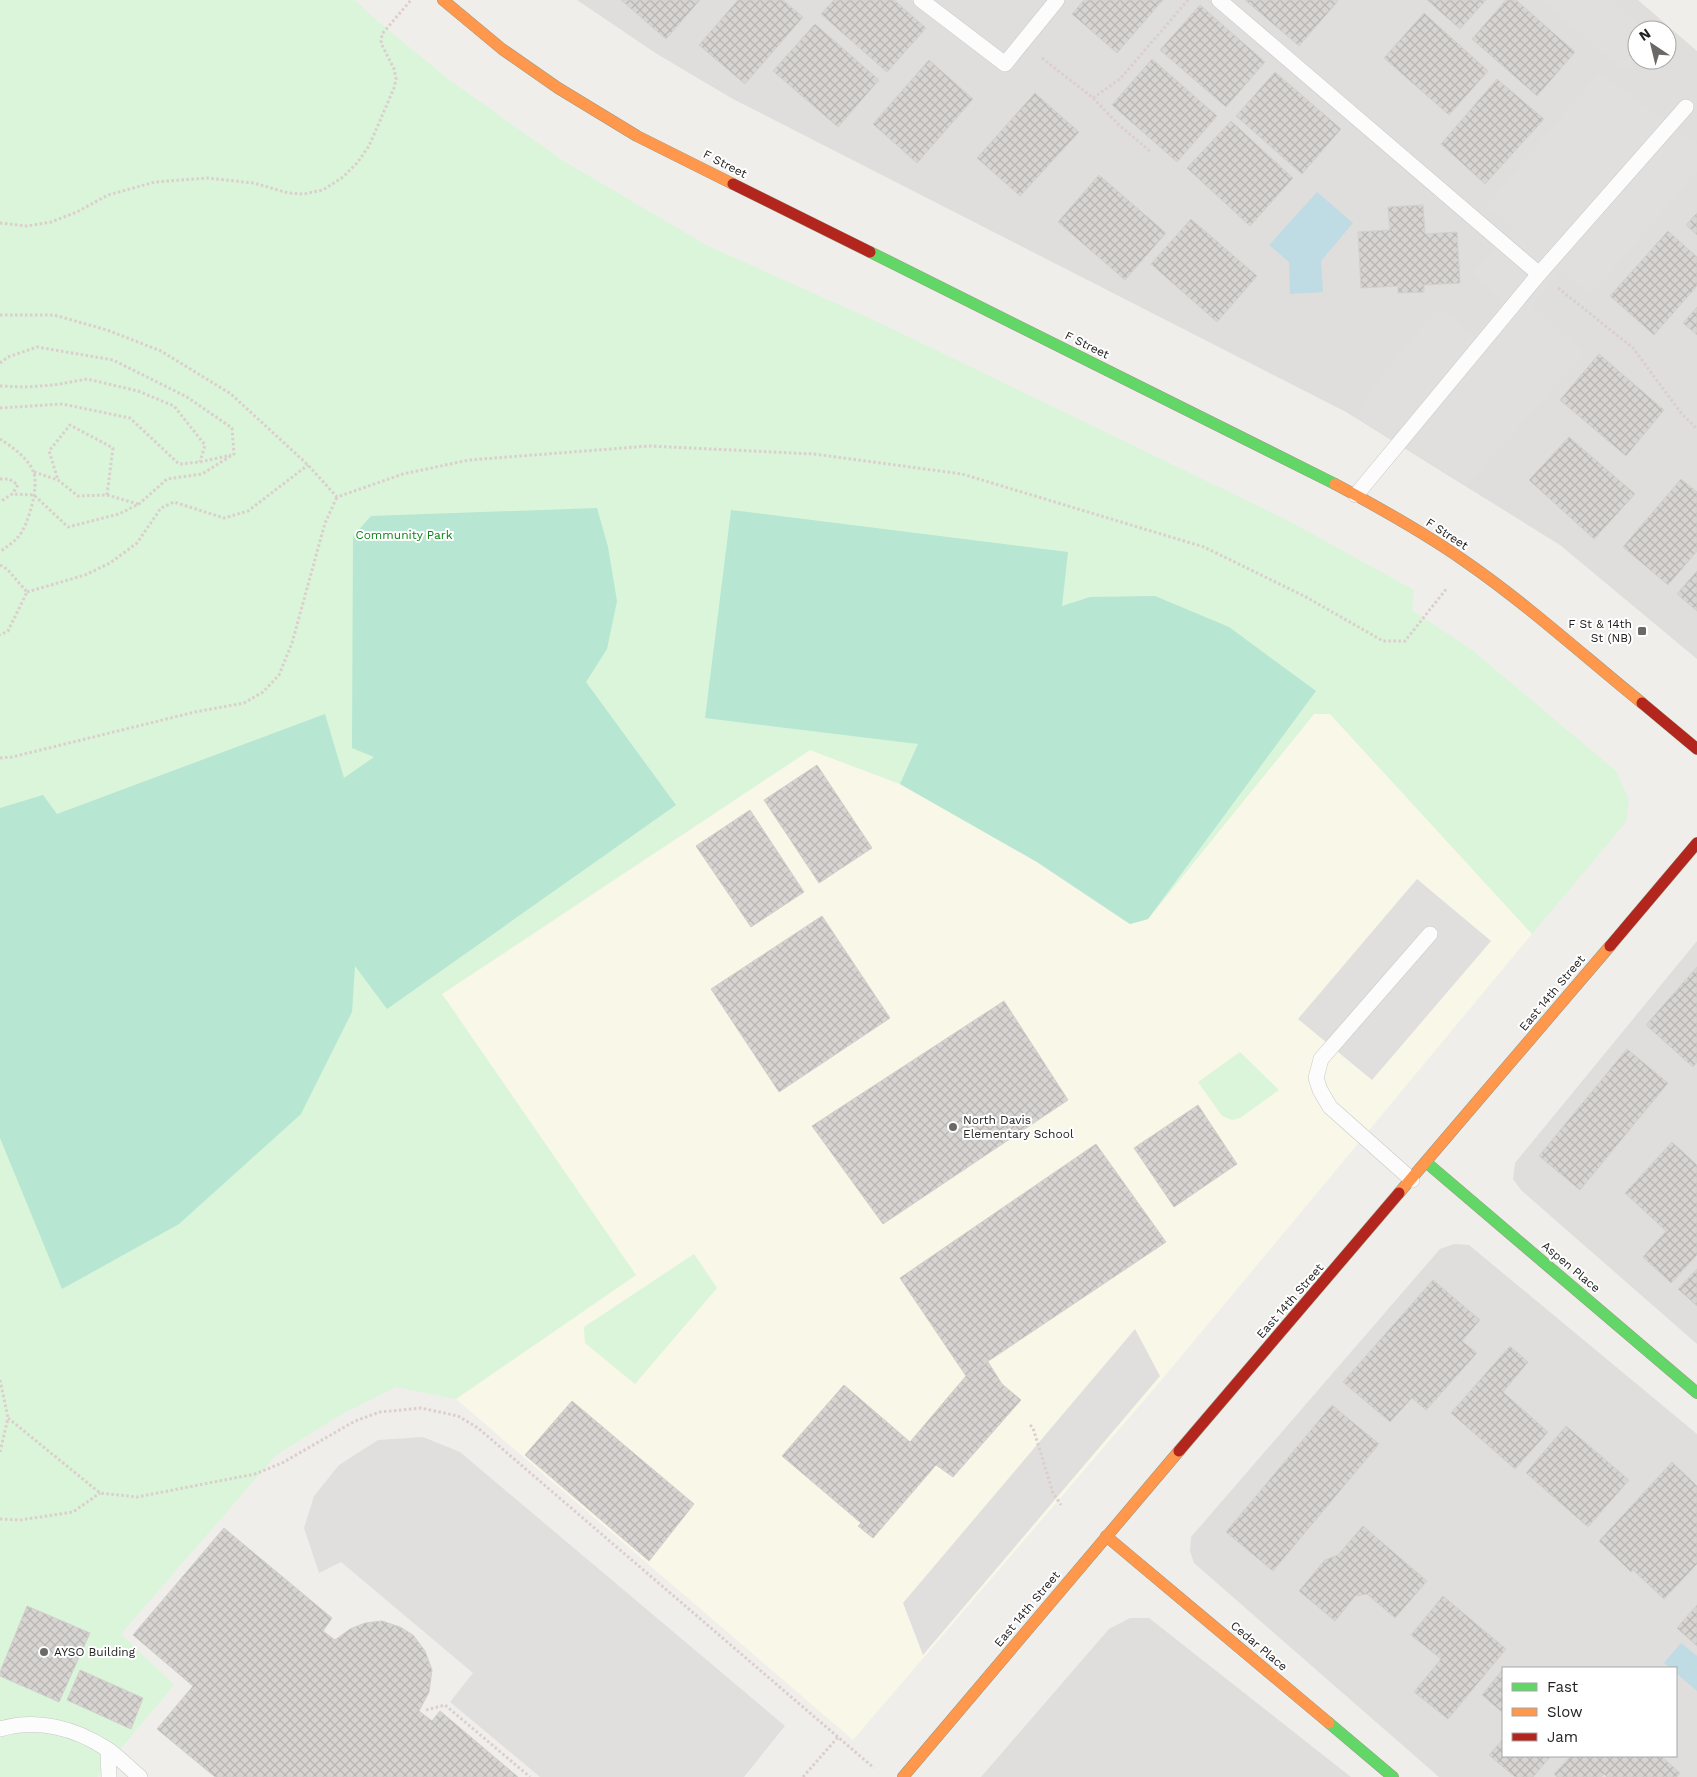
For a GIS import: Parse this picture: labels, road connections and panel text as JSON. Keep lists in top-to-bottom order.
{
  "streets": {
    "street": [
      "F Street",
      "East 14th Street",
      "Aspen Place",
      "Cedar Place"
    ]
  },
  "crossings": [
    ["East 14th Street", "Aspen Place"],
    ["East 14th Street", "Cedar Place"]
  ],
  "parks": ["Community Park"],
  "places": {
    "transit": ["F St & 14th St (NB)"],
    "other": ["North Davis Elementary School", "AYSO Building"]
  },
  "legend": ["Fast", "Slow", "Jam"],
  "north": "top left"
}
